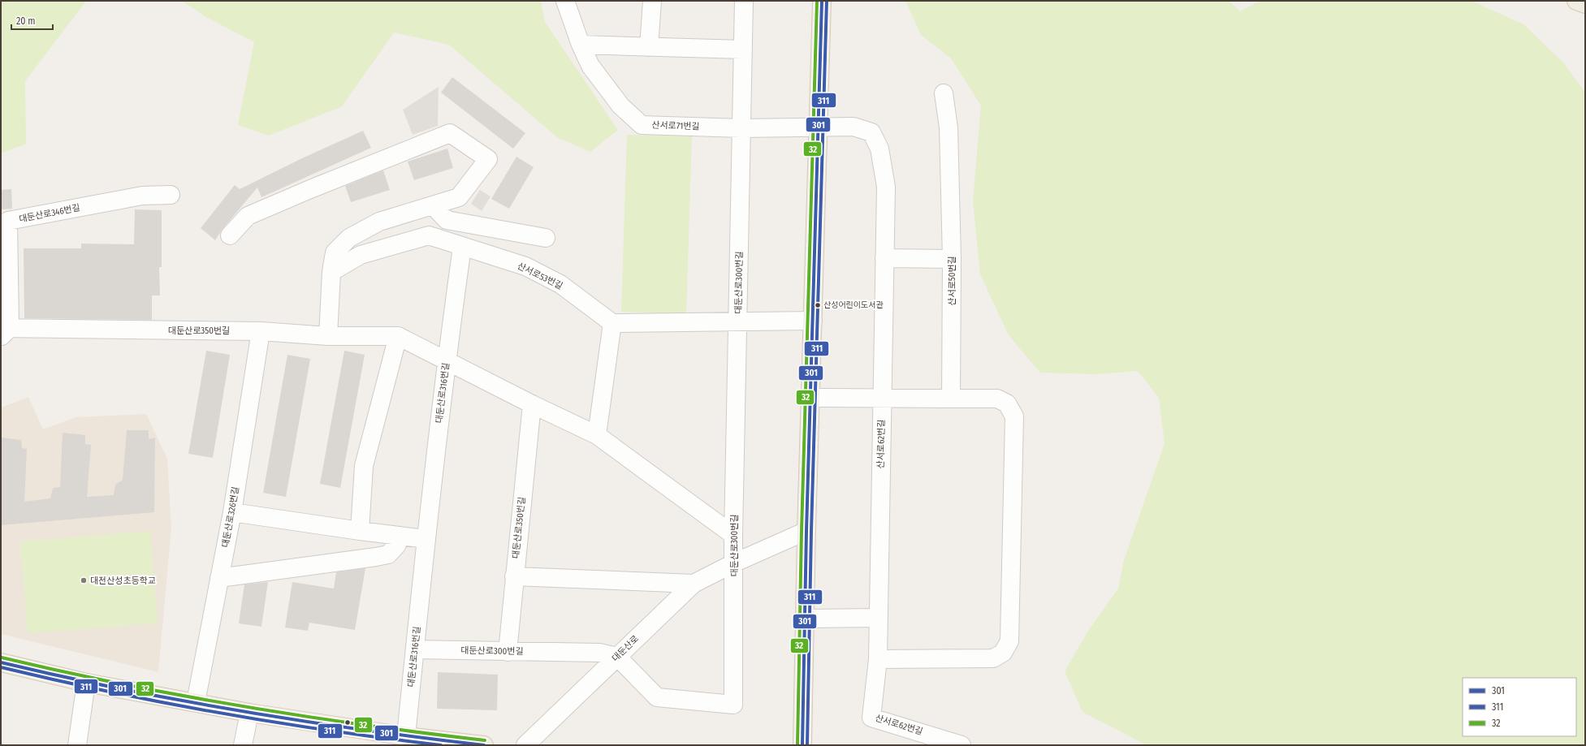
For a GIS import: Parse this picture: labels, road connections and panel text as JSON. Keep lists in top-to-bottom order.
{
  "streets": {
    "street": [
      "산서로71번길",
      "대둔산로346번길",
      "산서로53번길",
      "산서로50번길",
      "대둔산로300번길",
      "대둔산로350번길",
      "대둔산로316번길",
      "산서로62번길",
      "대둔산로326번길",
      "대둔산로"
    ]
  },
  "crossings": [
    ["산서로71번길", "대둔산로300번길"],
    ["산서로71번길", "산서로62번길"],
    ["대둔산로346번길", "대둔산로350번길"],
    ["산서로53번길", "대둔산로316번길"],
    ["대둔산로300번길", "대둔산로350번길"],
    ["대둔산로300번길", "대둔산로316번길"],
    ["대둔산로300번길", "대둔산로"],
    ["대둔산로350번길", "대둔산로316번길"],
    ["대둔산로350번길", "대둔산로326번길"]
  ],
  "places": ["산성어린이도서관", "대전산성초등학교"],
  "lines": ["transit line 301", "transit line 311", "transit line 32"],
  "legend": ["301", "311", "32"],
  "scale_bar": "20 m"
}
